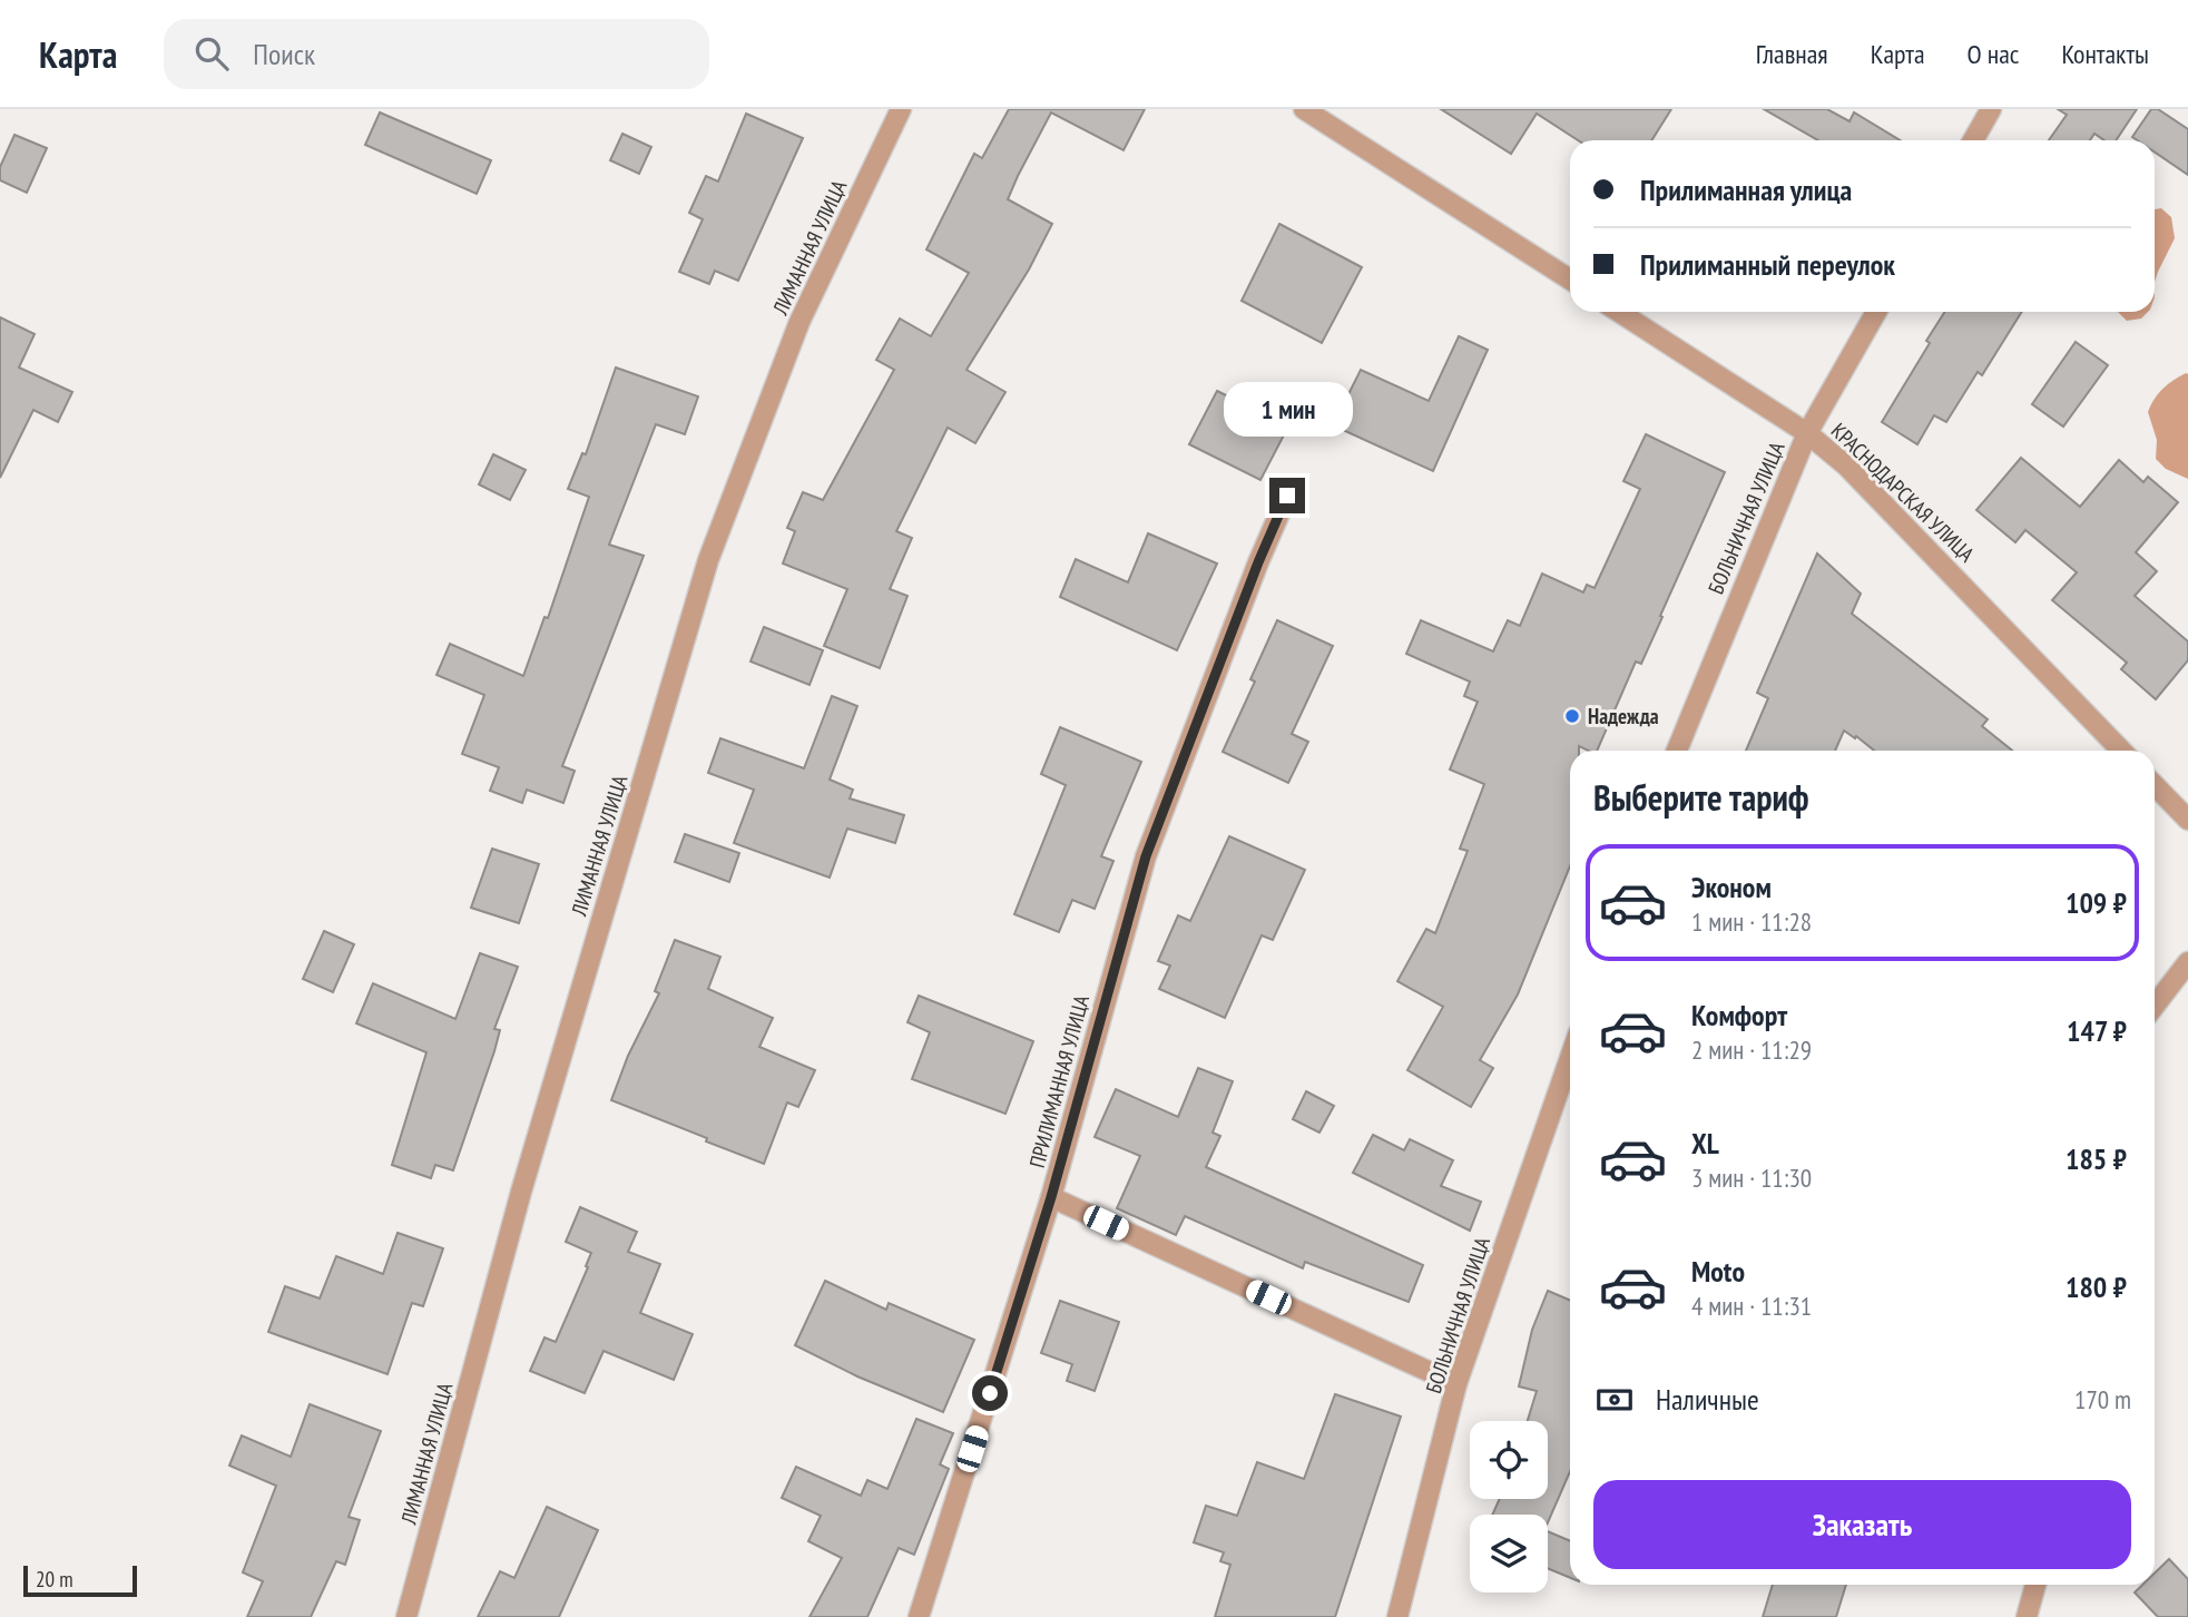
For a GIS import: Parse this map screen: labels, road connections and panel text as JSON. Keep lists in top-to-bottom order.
{
  "streets": {
    "street": [
      "ЛИМАННАЯ УЛИЦА",
      "КРАСНОДАРСКАЯ УЛИЦА",
      "БОЛЬНИЧНАЯ УЛИЦА",
      "ПРИЛИМАННАЯ УЛИЦА"
    ]
  },
  "crossings": [
    ["КРАСНОДАРСКАЯ УЛИЦА", "БОЛЬНИЧНАЯ УЛИЦА"]
  ],
  "places": ["Надежда"],
  "scale_bar": "20 m",
  "page": {
    "header": "Карта",
    "search": "Поиск",
    "nav": [
      "Главная",
      "Карта",
      "О нас",
      "Контакты"
    ],
    "banner": ["Прилиманная улица", "Прилиманный переулок"],
    "bubble": "1 мин",
    "heading": "Выберите тариф",
    "list": [
      {
        "name": "Эконом",
        "note": "1 мин · 11:28",
        "value": "109 ₽"
      },
      {
        "name": "Комфорт",
        "note": "2 мин · 11:29",
        "value": "147 ₽"
      },
      {
        "name": "XL",
        "note": "3 мин · 11:30",
        "value": "185 ₽"
      },
      {
        "name": "Moto",
        "note": "4 мин · 11:31",
        "value": "180 ₽"
      }
    ],
    "pay": ["Наличные", "170 m"],
    "buttons": "Заказать",
    "scale": "20 m"
  }
}
